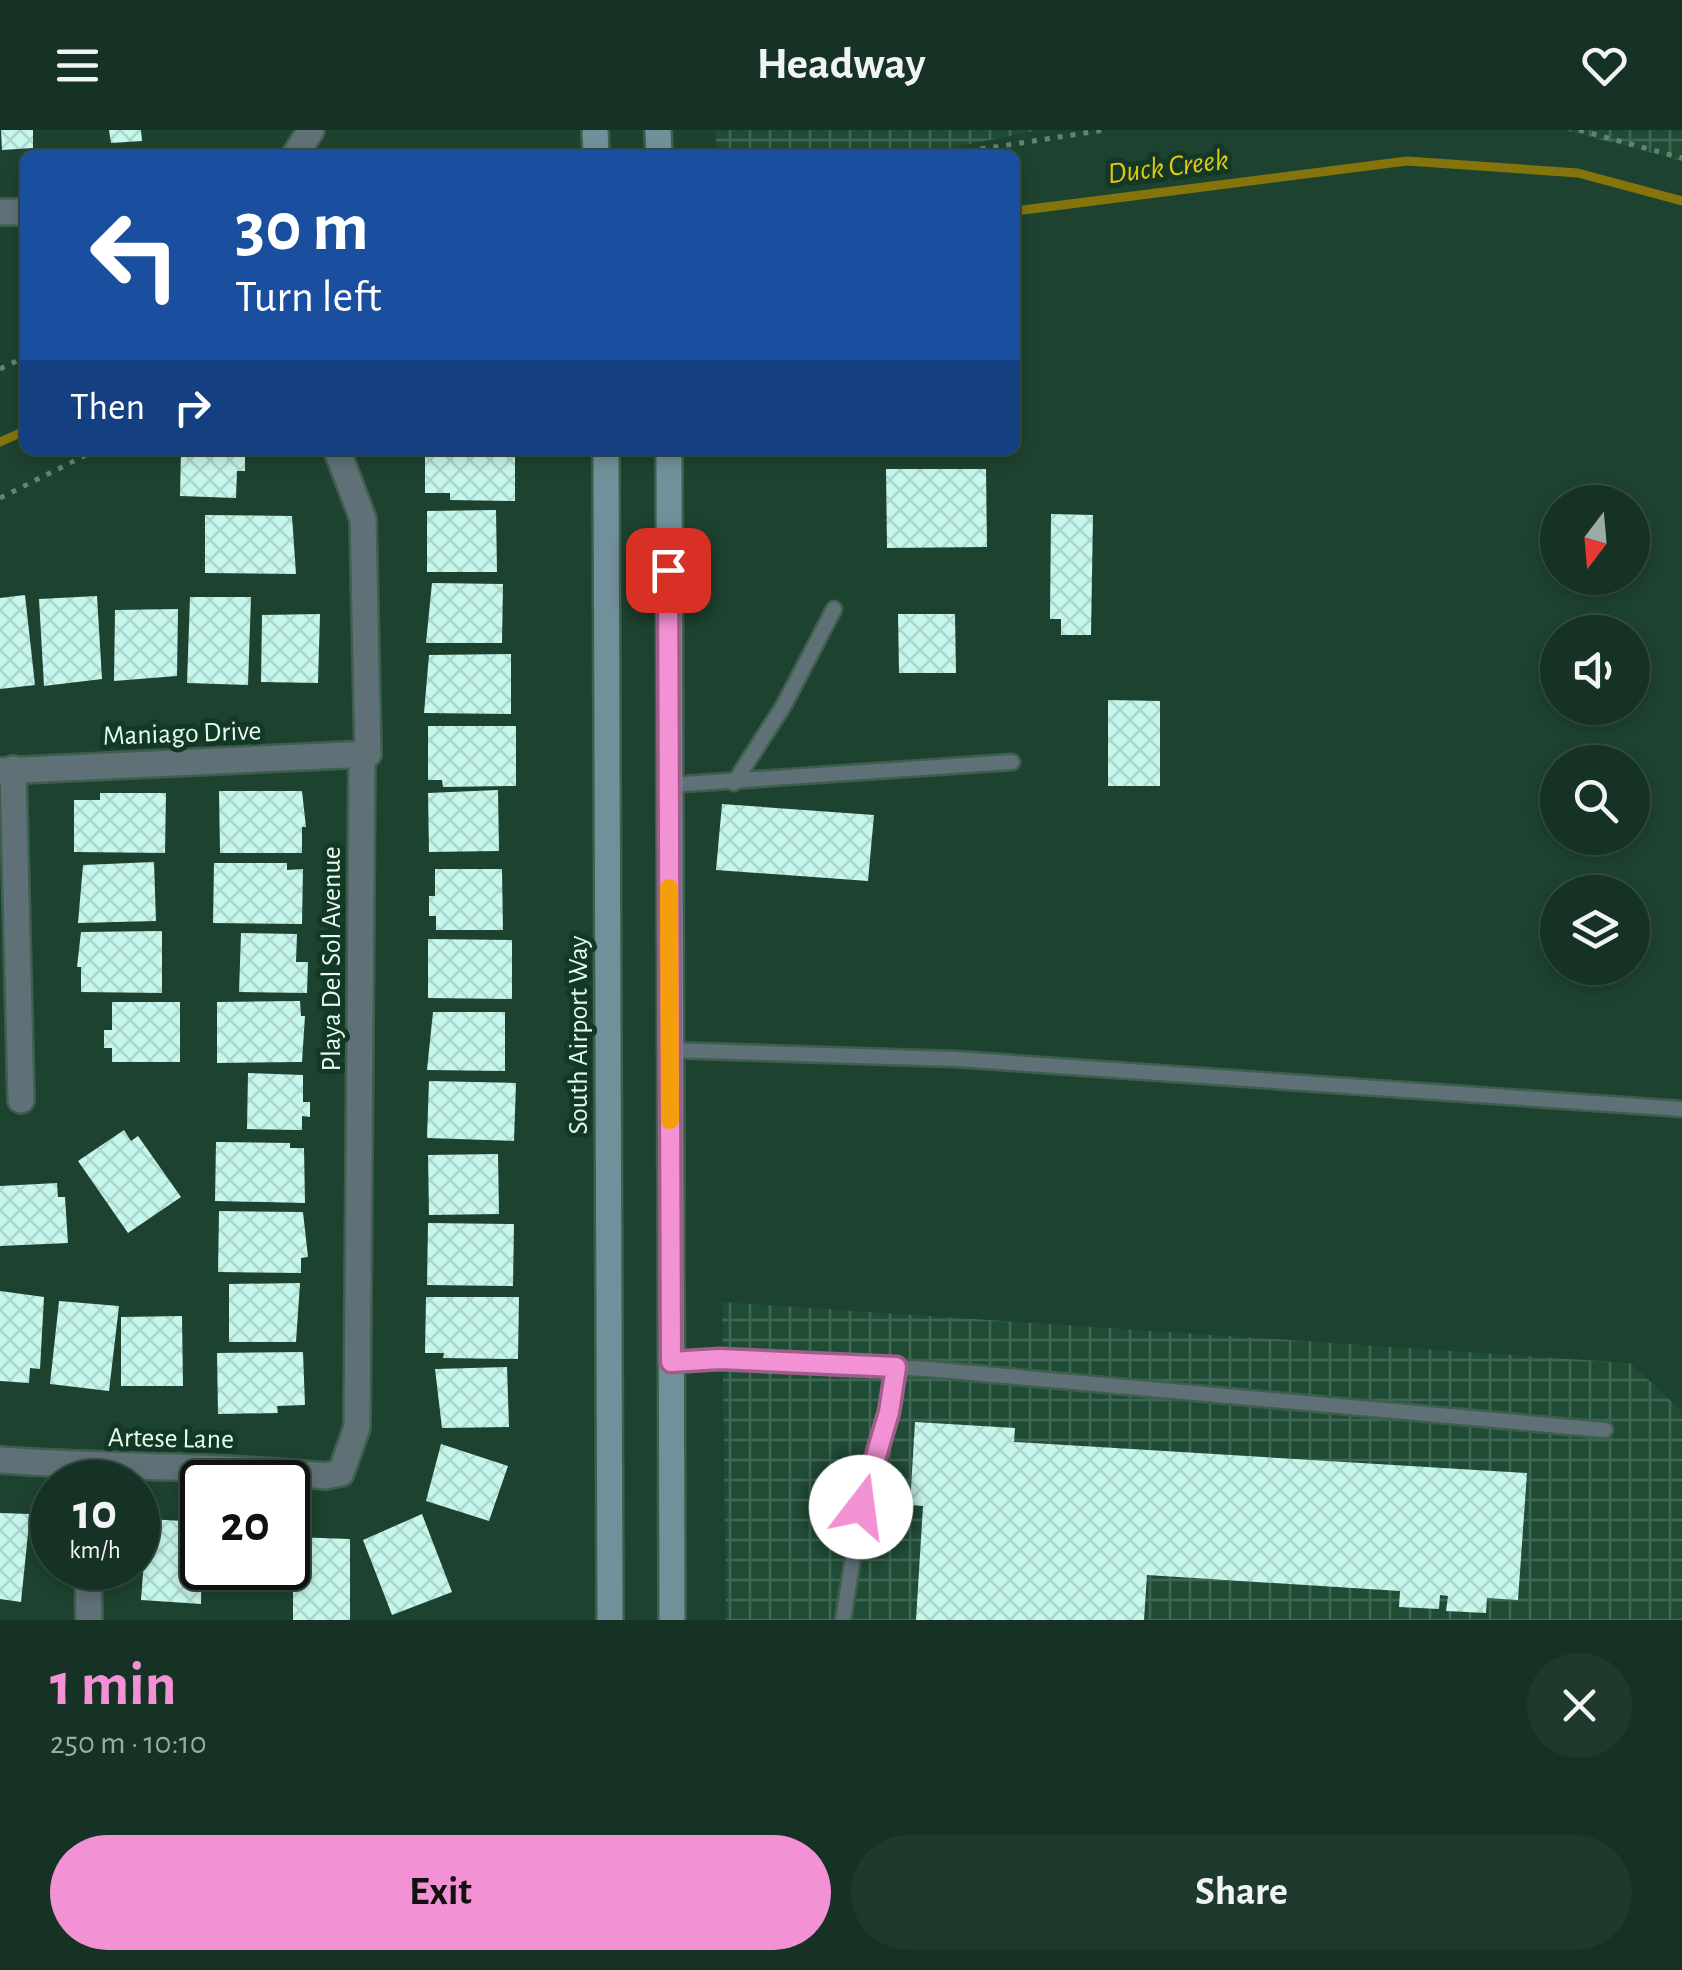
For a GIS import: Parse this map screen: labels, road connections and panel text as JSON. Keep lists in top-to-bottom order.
{
  "streets": {
    "main road": ["South Airport Way"],
    "street": ["Maniago Drive", "Playa Del Sol Avenue", "Artese Lane"]
  },
  "crossings": [
    ["Maniago Drive", "Playa Del Sol Avenue"],
    ["Playa Del Sol Avenue", "Artese Lane"]
  ],
  "water": ["Duck Creek"],
  "north": "bottom",
  "page": {
    "header": "Headway",
    "turn": ["30 m", "Turn left"],
    "then": "Then",
    "speed": "10 km/h",
    "limit": "20",
    "heading": ["1 min", "250 m · 10:10"],
    "buttons": ["Exit", "Share"]
  }
}
